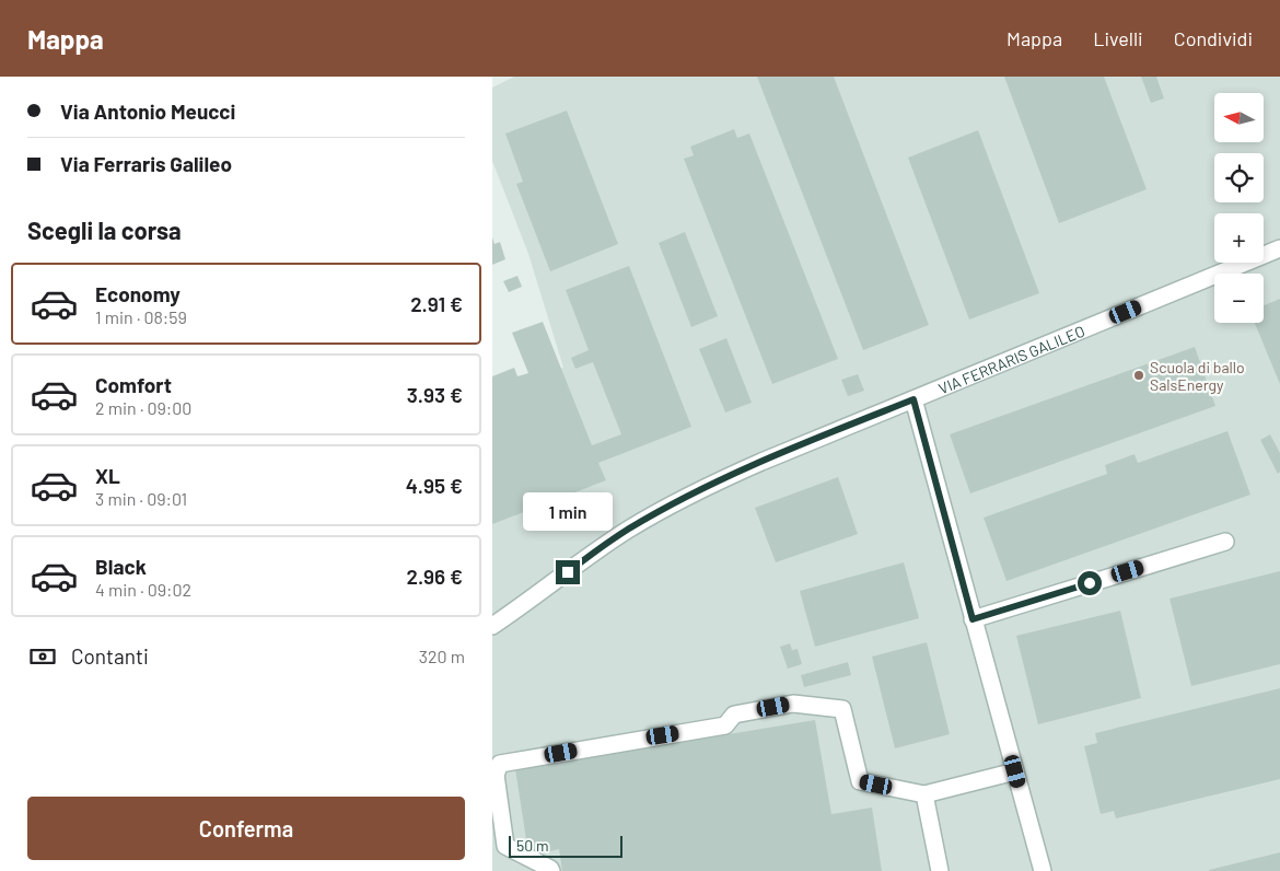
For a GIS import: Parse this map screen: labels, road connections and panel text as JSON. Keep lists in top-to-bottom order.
{
  "streets": {
    "street": ["VIA FERRARIS GALILEO"]
  },
  "places": ["Scuola di ballo SalsEnergy"],
  "scale_bar": "50 m",
  "north": "left",
  "page": {
    "header": "Mappa",
    "nav": ["Mappa", "Livelli", "Condividi"],
    "banner": ["Via Antonio Meucci", "Via Ferraris Galileo"],
    "map_buttons": ["+", "−"],
    "heading": "Scegli la corsa",
    "list": [
      {
        "name": "Economy",
        "note": "1 min · 08:59",
        "value": "2.91 €"
      },
      {
        "name": "Comfort",
        "note": "2 min · 09:00",
        "value": "3.93 €"
      },
      {
        "name": "XL",
        "note": "3 min · 09:01",
        "value": "4.95 €"
      },
      {
        "name": "Black",
        "note": "4 min · 09:02",
        "value": "2.96 €"
      }
    ],
    "bubble": "1 min",
    "pay": ["Contanti", "320 m"],
    "buttons": "Conferma",
    "scale": "50 m"
  }
}
